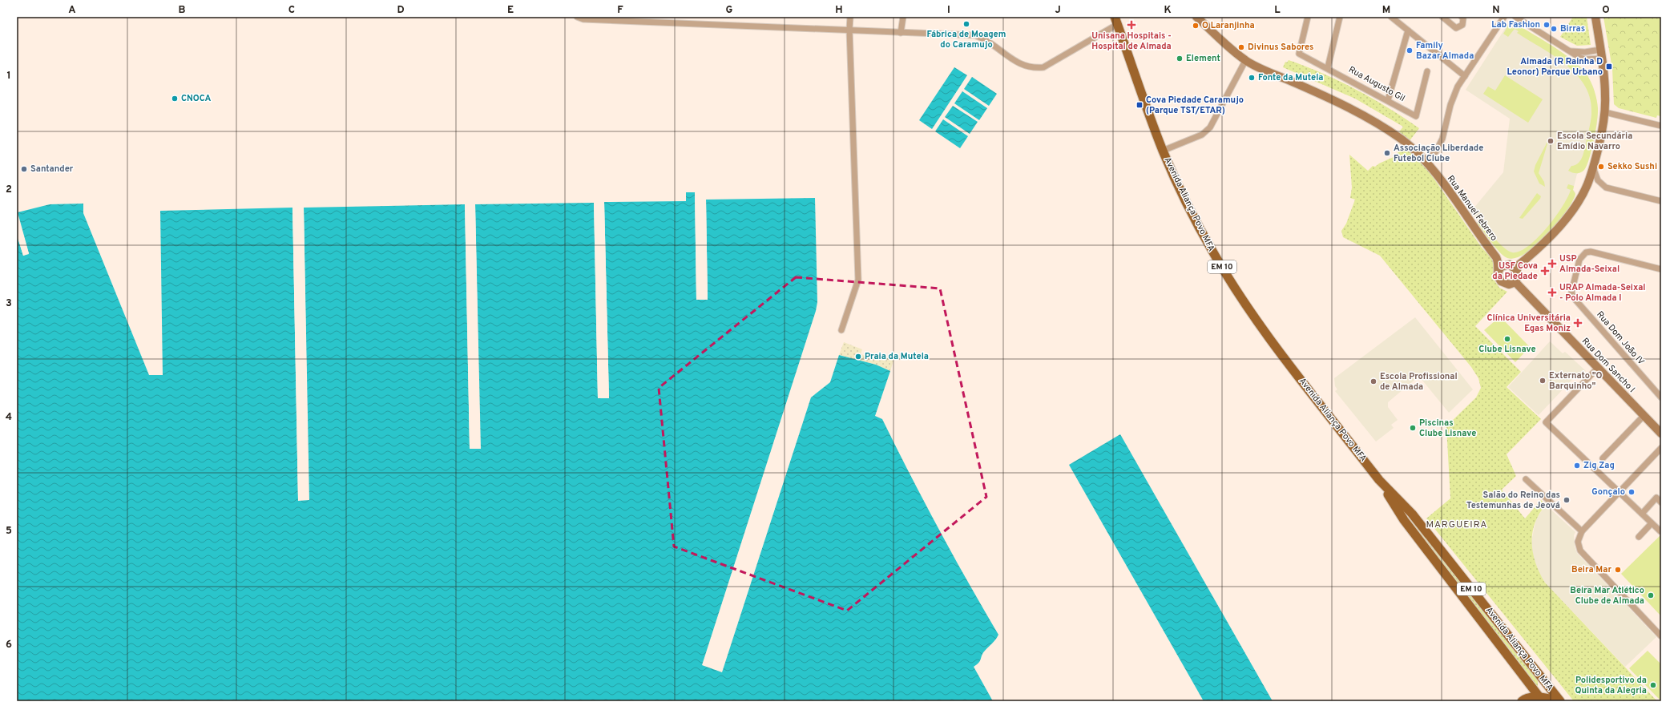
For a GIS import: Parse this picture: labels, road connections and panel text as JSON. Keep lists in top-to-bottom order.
{
  "streets": {
    "main road": [
      "Avenida Aliança Povo MFA",
      "Rua Manuel Febrero",
      "EM 10",
      "Rua Dom Sancho I"
    ],
    "street": ["Rua Augusto Gil", "Rua Dom João IV"]
  },
  "crossings": [
    ["Rua Manuel Febrero", "Rua Dom Sancho I"]
  ],
  "districts": ["MARGUEIRA"],
  "places": {
    "other": [
      "Fábrica de Moagem do Caramujo",
      "Lab Fashion",
      "O Laranjinha",
      "Birras",
      "Divinus Sabores",
      "Family Bazar Almada",
      "Element",
      "Fonte da Mutela",
      "CNOCA",
      "Escola Secundária Emídio Navarro",
      "Associação Liberdade Futebol Clube",
      "Sekko Sushi",
      "Santander",
      "Clube Lisnave",
      "Praia da Mutela",
      "Externato \"O Barquinho\"",
      "Escola Profissional de Almada",
      "Piscinas Clube Lisnave",
      "Zig Zag",
      "Gonçalo",
      "Salão do Reino das Testemunhas de Jeová",
      "Beira Mar",
      "Beira Mar Atlético Clube de Almada",
      "Polidesportivo da Quinta da Alegria"
    ],
    "health": [
      "Unisana Hospitais - Hospital de Almada",
      "USP Almada-Seixal",
      "USF Cova da Piedade",
      "URAP Almada-Seixal - Polo Almada I",
      "Clínica Universitária Egas Moniz"
    ],
    "transit": ["Almada (R Rainha D Leonor) Parque Urbano", "Cova Piedade Caramujo (Parque TST/ETAR)"]
  },
  "grid": {
    "columns": [
      "A",
      "B",
      "C",
      "D",
      "E",
      "F",
      "G",
      "H",
      "I",
      "J",
      "K",
      "L",
      "M",
      "N",
      "O"
    ],
    "rows": [
      "1",
      "2",
      "3",
      "4",
      "5",
      "6"
    ]
  }
}
